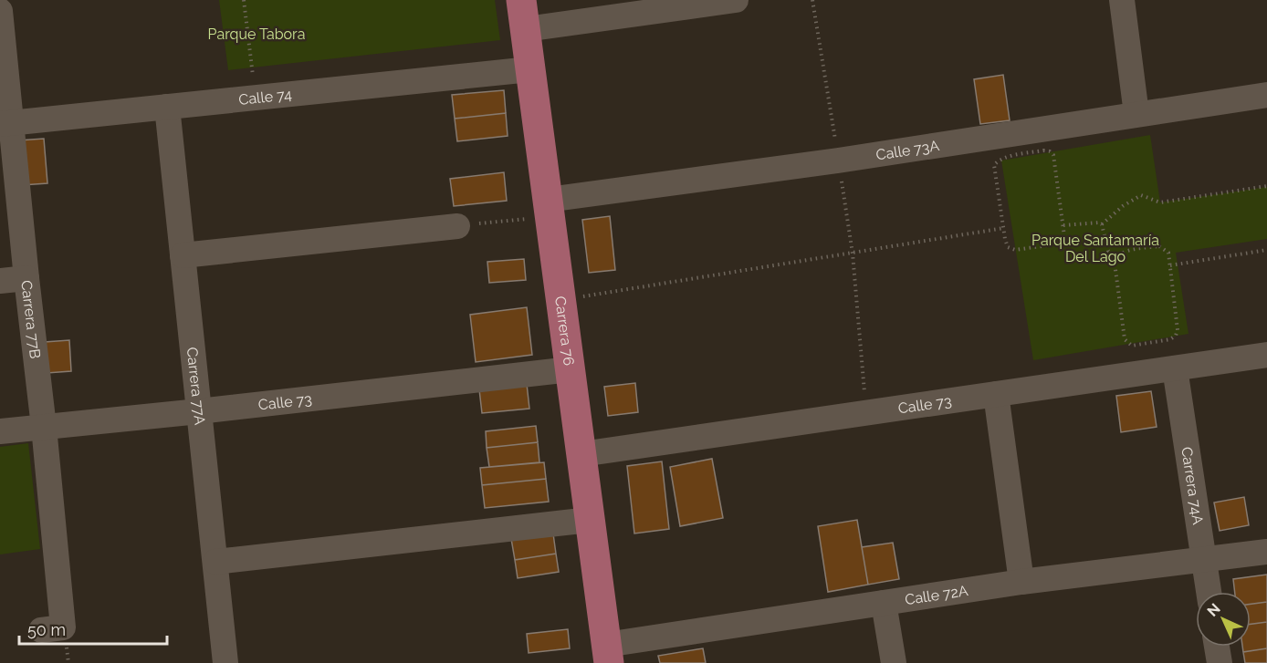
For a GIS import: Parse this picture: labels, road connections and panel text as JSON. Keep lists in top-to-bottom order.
{
  "streets": {
    "main road": ["Carrera 76"],
    "street": [
      "Calle 74",
      "Calle 73A",
      "Carrera 77B",
      "Carrera 77A",
      "Calle 73",
      "Carrera 74A",
      "Calle 72A"
    ]
  },
  "crossings": [
    ["Calle 74", "Carrera 77B"],
    ["Calle 74", "Carrera 76"],
    ["Calle 74", "Carrera 77A"],
    ["Calle 73A", "Carrera 76"],
    ["Carrera 77B", "Calle 73"],
    ["Carrera 76", "Calle 73"],
    ["Carrera 76", "Calle 72A"],
    ["Carrera 77A", "Calle 73"],
    ["Calle 73", "Carrera 74A"],
    ["Carrera 74A", "Calle 72A"]
  ],
  "parks": ["Parque Tabora", "Parque Santamaría Del Lago"],
  "scale_bar": "50 m",
  "north": "top left"
}
